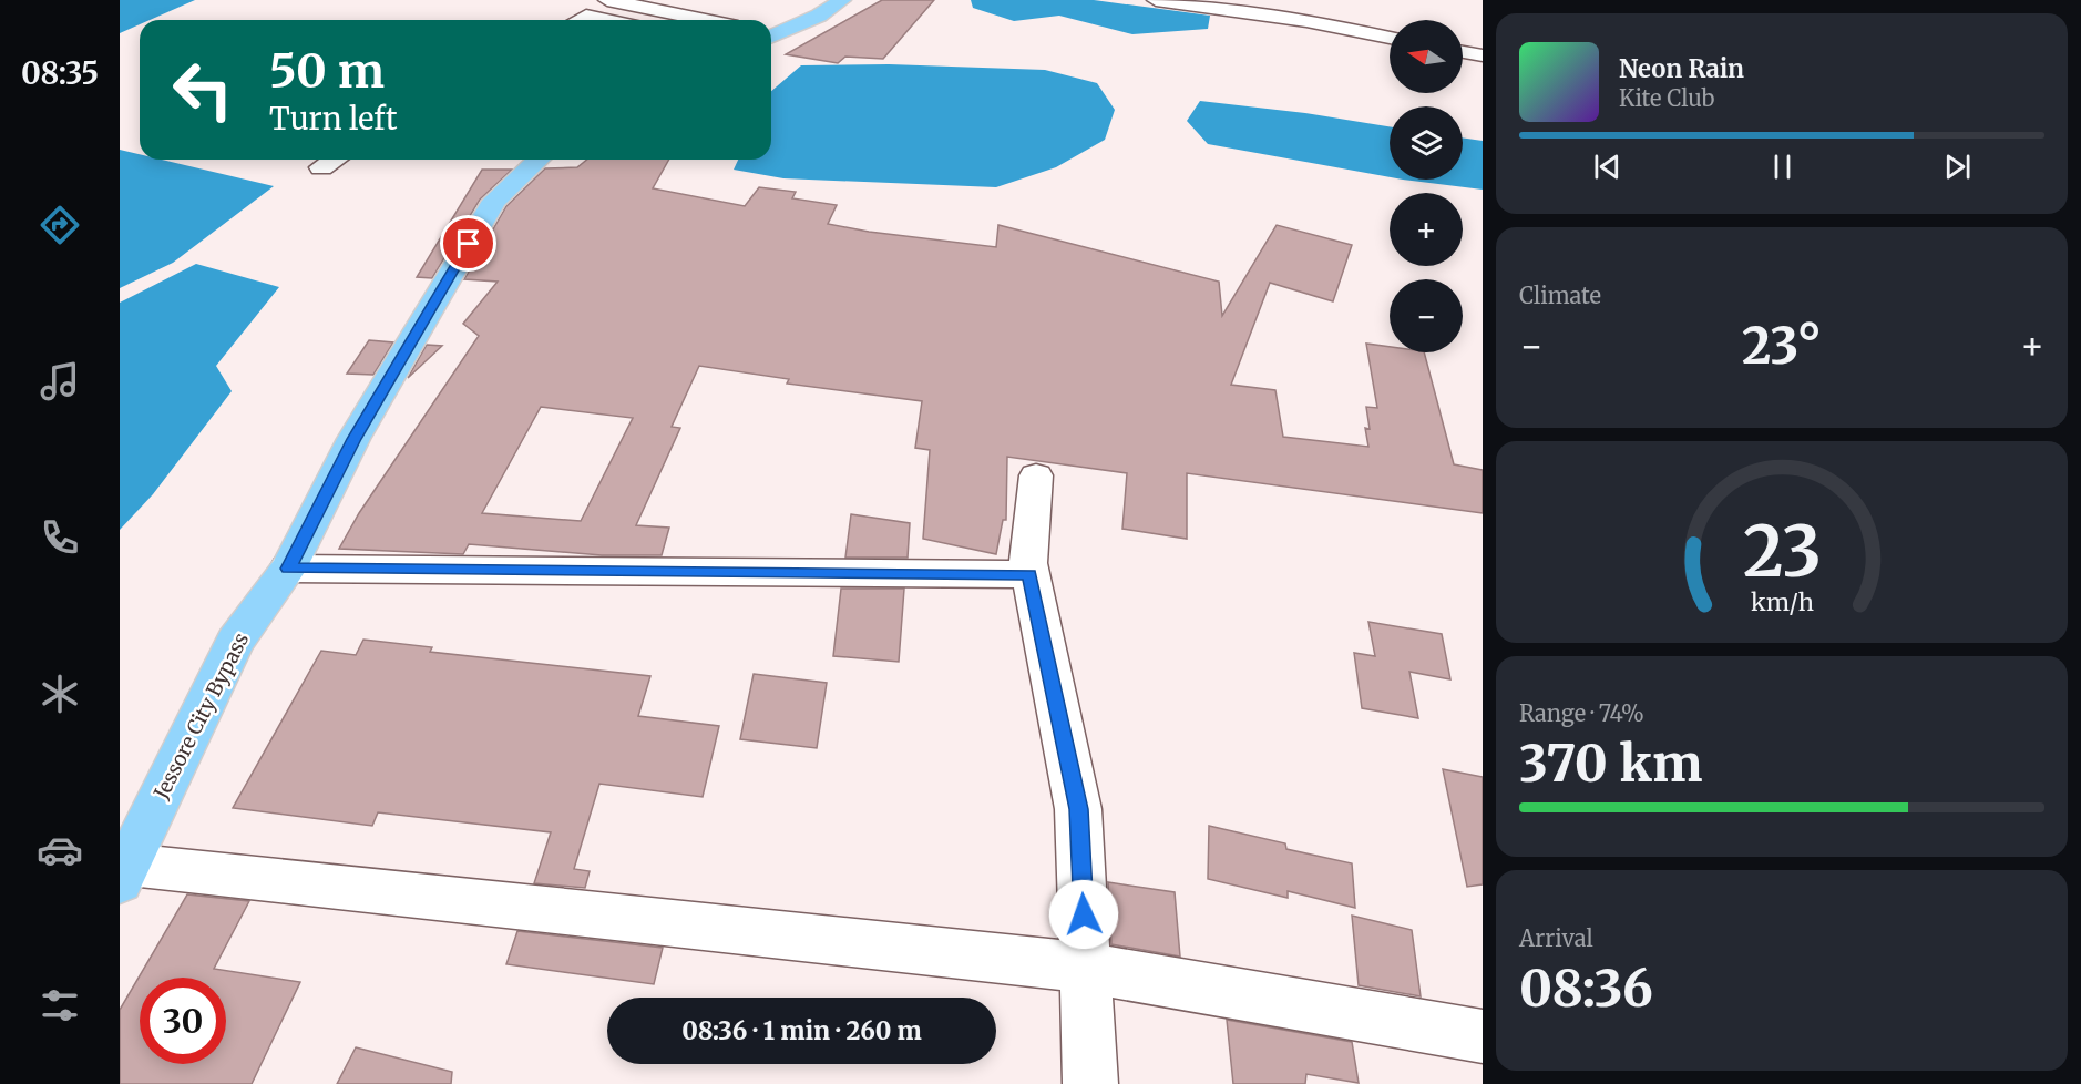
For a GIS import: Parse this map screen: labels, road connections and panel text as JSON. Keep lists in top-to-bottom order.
{
  "streets": {
    "highway": ["Jessore City Bypass"]
  },
  "north": "left",
  "page": {
    "tabs": "08:35",
    "map_buttons": ["+", "−"],
    "turn": ["50 m", "Turn left"],
    "song": ["Neon Rain", "Kite Club"],
    "tile": [
      "Climate",
      ["Range · 74%", "370 km"],
      ["Arrival", "08:36"]
    ],
    "heat": ["−", "23°", "+"],
    "limit": "30",
    "trip": "08:36 · 1 min · 260 m",
    "gauge": ["23", "km/h"]
  }
}
